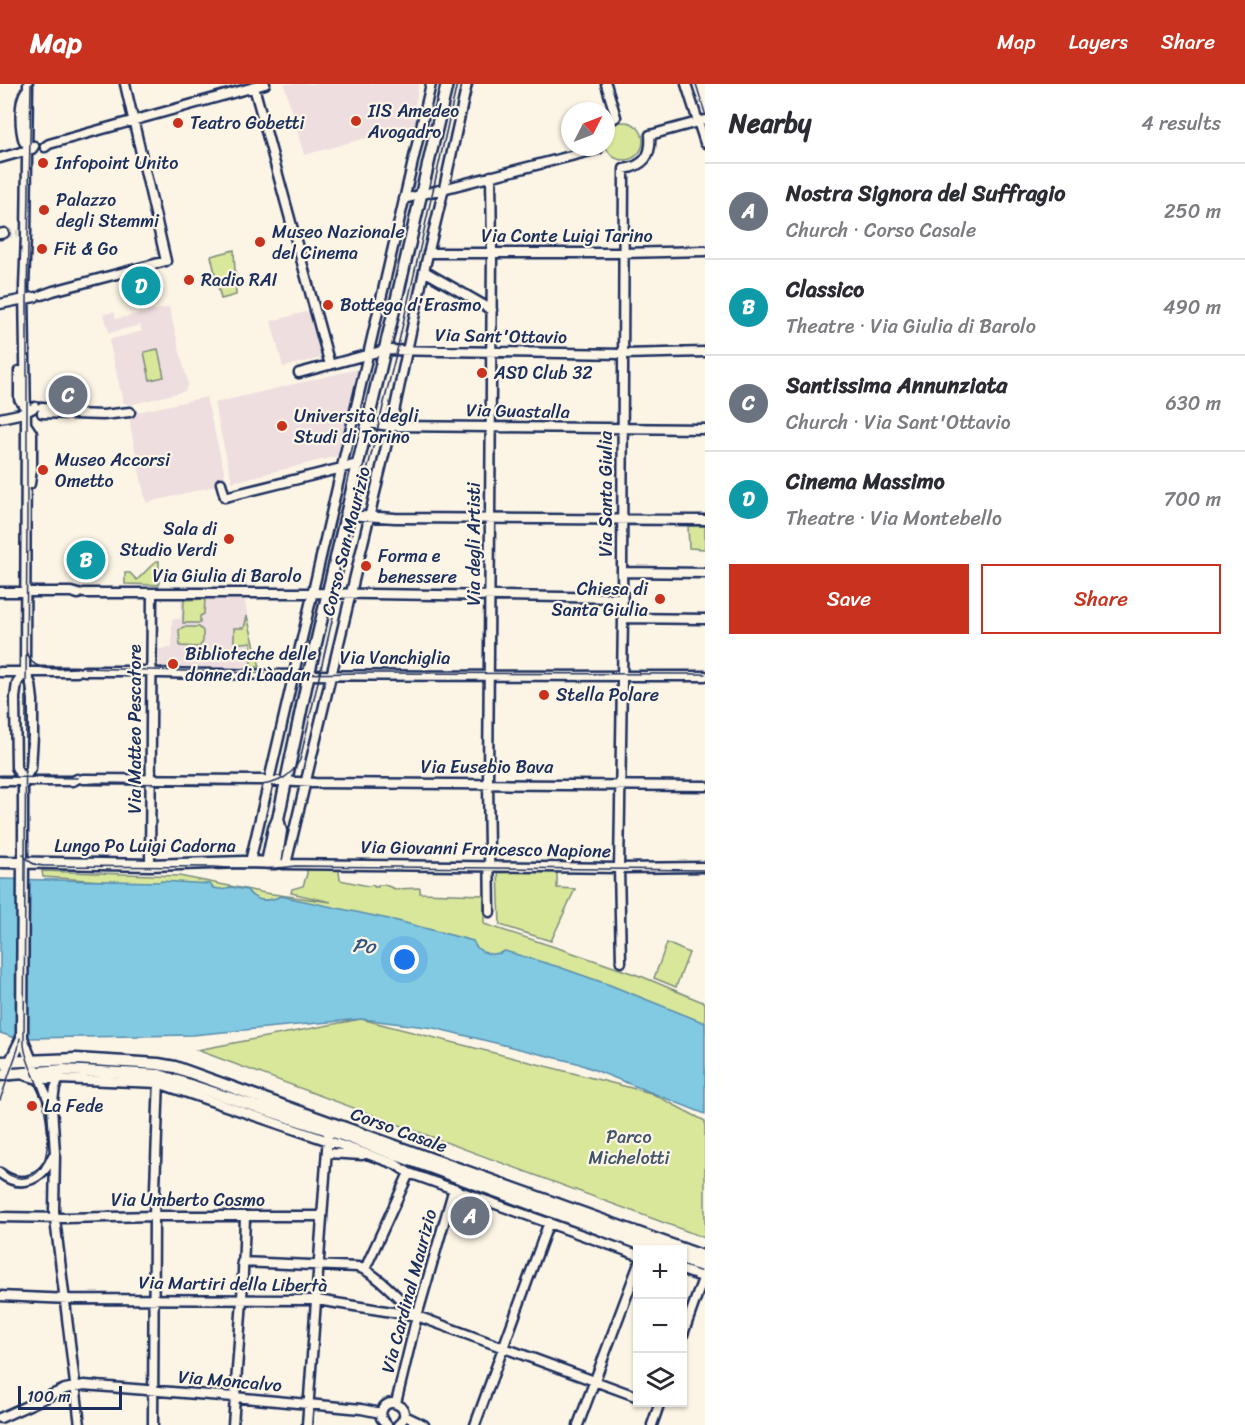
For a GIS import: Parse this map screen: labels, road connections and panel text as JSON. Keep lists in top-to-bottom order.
{
  "streets": {
    "main road": ["Corso San Maurizio", "Lungo Po Luigi Cadorna", "Corso Casale"],
    "street": [
      "Via Conte Luigi Tarino",
      "Via Sant'Ottavio",
      "Via Guastalla",
      "Via Santa Giulia",
      "Via degli Artisti",
      "Via Giulia di Barolo",
      "Via Vanchiglia",
      "Via Matteo Pescatore",
      "Via Eusebio Bava",
      "Via Giovanni Francesco Napione",
      "Via Umberto Cosmo",
      "Via Martiri della Libertà",
      "Via Cardinal Maurizio",
      "Via Moncalvo"
    ]
  },
  "crossings": [
    ["Via Conte Luigi Tarino", "Via Santa Giulia"],
    ["Via Conte Luigi Tarino", "Corso San Maurizio"],
    ["Via Conte Luigi Tarino", "Via degli Artisti"],
    ["Via Sant'Ottavio", "Via Santa Giulia"],
    ["Via Sant'Ottavio", "Corso San Maurizio"],
    ["Via Sant'Ottavio", "Via degli Artisti"],
    ["Via Guastalla", "Via Santa Giulia"],
    ["Via Guastalla", "Corso San Maurizio"],
    ["Via Guastalla", "Via degli Artisti"],
    ["Via Santa Giulia", "Via Giulia di Barolo"],
    ["Via Santa Giulia", "Via Vanchiglia"],
    ["Via Santa Giulia", "Via Eusebio Bava"],
    ["Via Santa Giulia", "Via Giovanni Francesco Napione"],
    ["Corso San Maurizio", "Via Giulia di Barolo"],
    ["Corso San Maurizio", "Via Vanchiglia"],
    ["Corso San Maurizio", "Via Eusebio Bava"],
    ["Corso San Maurizio", "Lungo Po Luigi Cadorna"],
    ["Corso San Maurizio", "Via Giovanni Francesco Napione"],
    ["Via degli Artisti", "Via Giulia di Barolo"],
    ["Via degli Artisti", "Via Vanchiglia"],
    ["Via degli Artisti", "Via Eusebio Bava"],
    ["Via degli Artisti", "Via Giovanni Francesco Napione"],
    ["Via Giulia di Barolo", "Via Matteo Pescatore"],
    ["Via Vanchiglia", "Via Matteo Pescatore"],
    ["Via Matteo Pescatore", "Via Eusebio Bava"],
    ["Via Matteo Pescatore", "Lungo Po Luigi Cadorna"],
    ["Lungo Po Luigi Cadorna", "Via Giovanni Francesco Napione"],
    ["Corso Casale", "Via Cardinal Maurizio"],
    ["Via Martiri della Libertà", "Via Cardinal Maurizio"]
  ],
  "water": ["Po"],
  "parks": ["Parco Michelotti"],
  "places": [
    "IIS Amedeo Avogadro",
    "Teatro Gobetti",
    "Infopoint Unito",
    "Palazzo degli Stemmi",
    "Museo Nazionale del Cinema",
    "Fit & Go",
    "Radio RAI",
    "Bottega d'Erasmo",
    "ASD Club 32",
    "Università degli Studi di Torino",
    "Museo Accorsi Ometto",
    "Sala di Studio Verdi",
    "Forma e benessere",
    "Chiesa di Santa Giulia",
    "Biblioteche delle donne di Làadan",
    "Stella Polare",
    "La Fede"
  ],
  "scale_bar": "100 m",
  "north": "top right",
  "page": {
    "header": "Map",
    "nav": ["Map", "Layers", "Share"],
    "heading": ["Nearby", "4 results"],
    "list": [
      {
        "mark": "A",
        "name": "Nostra Signora del Suffragio",
        "note": "Church · Corso Casale",
        "value": "250 m"
      },
      {
        "mark": "B",
        "name": "Classico",
        "note": "Theatre · Via Giulia di Barolo",
        "value": "490 m"
      },
      {
        "mark": "C",
        "name": "Santissima Annunziata",
        "note": "Church · Via Sant'Ottavio",
        "value": "630 m"
      },
      {
        "mark": "D",
        "name": "Cinema Massimo",
        "note": "Theatre · Via Montebello",
        "value": "700 m"
      }
    ],
    "pins": [
      "D",
      "C",
      "B",
      "A"
    ],
    "buttons": ["Save", "Share"],
    "map_buttons": ["+", "−"],
    "scale": "100 m"
  }
}
